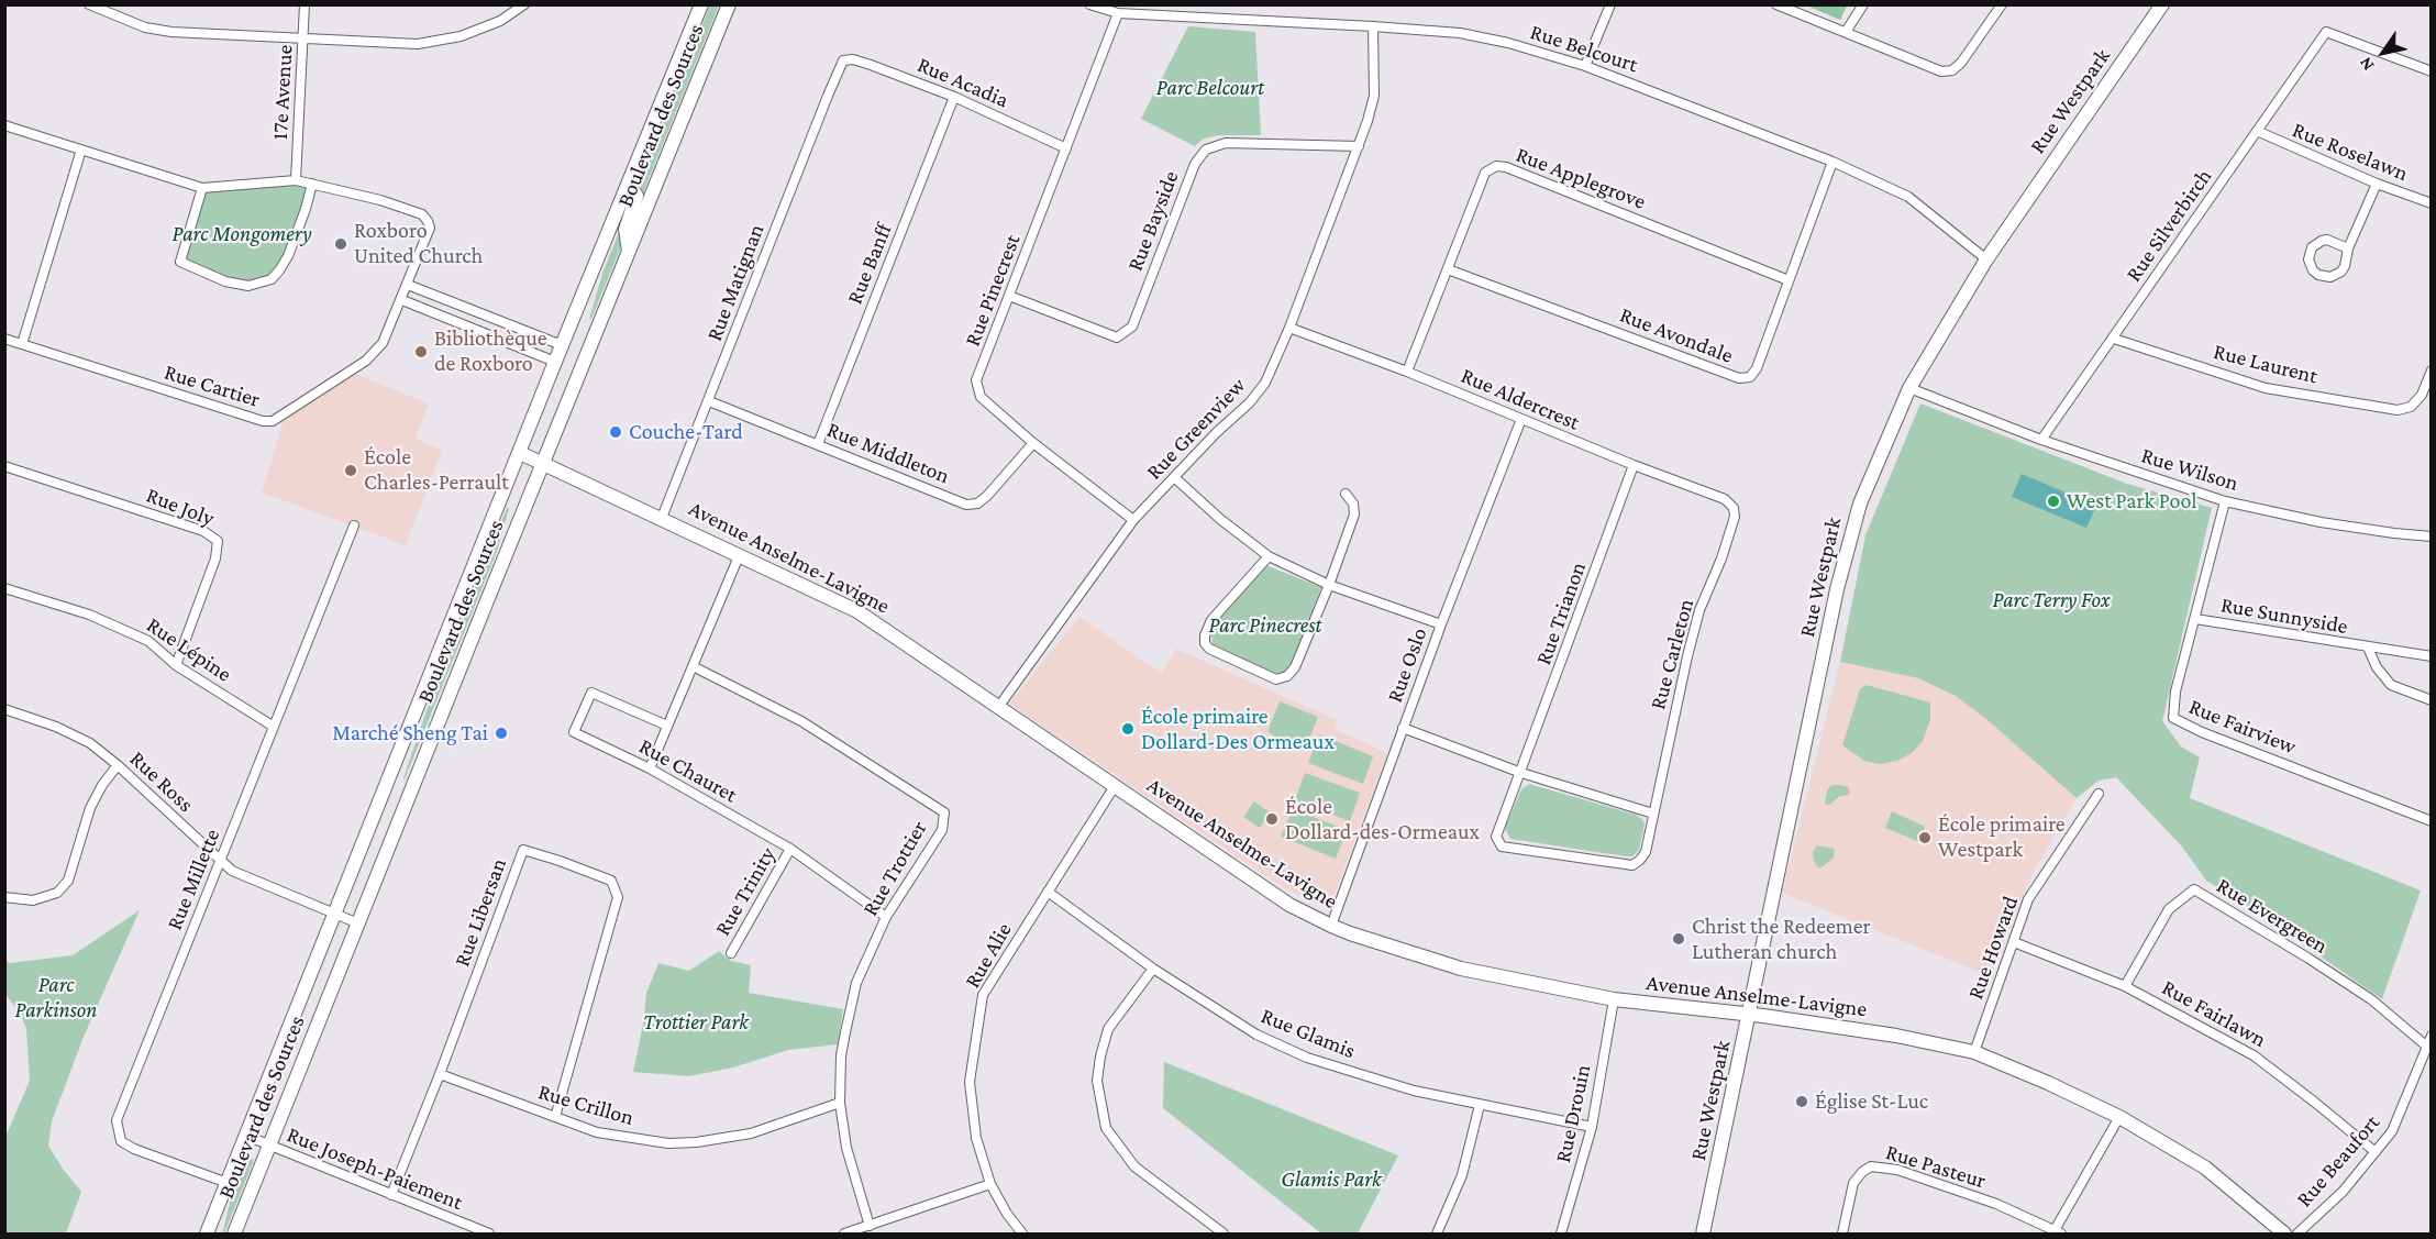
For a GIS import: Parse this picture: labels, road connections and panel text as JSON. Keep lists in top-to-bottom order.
{
  "streets": {
    "street": [
      "Rue Belcourt",
      "Rue Acadia",
      "17e Avenue",
      "Rue Westpark",
      "Boulevard des Sources",
      "Rue Roselawn",
      "Rue Applegrove",
      "Rue Bayside",
      "Rue Silverbirch",
      "Rue Banff",
      "Rue Matignan",
      "Rue Pinecrest",
      "Rue Avondale",
      "Rue Laurent",
      "Rue Cartier",
      "Rue Aldercrest",
      "Rue Greenview",
      "Rue Middleton",
      "Rue Wilson",
      "Rue Joly",
      "Avenue Anselme-Lavigne",
      "Rue Trianon",
      "Rue Sunnyside",
      "Rue Lépine",
      "Rue Carleton",
      "Rue Oslo",
      "Rue Fairview",
      "Rue Chauret",
      "Rue Ross",
      "Rue Trottier",
      "Rue Millette",
      "Rue Trinity",
      "Rue Libersan",
      "Rue Evergreen",
      "Rue Howard",
      "Rue Alie",
      "Rue Fairlawn",
      "Rue Glamis",
      "Rue Crillon",
      "Rue Drouin",
      "Rue Beaufort",
      "Rue Pasteur",
      "Rue Joseph-Paiement"
    ]
  },
  "crossings": [
    ["Rue Belcourt", "Rue Westpark"],
    ["Rue Belcourt", "Rue Pinecrest"],
    ["Rue Belcourt", "Rue Avondale"],
    ["Rue Belcourt", "Rue Greenview"],
    ["Rue Acadia", "Rue Banff"],
    ["Rue Acadia", "Rue Matignan"],
    ["Rue Acadia", "Rue Pinecrest"],
    ["Rue Westpark", "Rue Wilson"],
    ["Rue Westpark", "Avenue Anselme-Lavigne"],
    ["Boulevard des Sources", "Avenue Anselme-Lavigne"],
    ["Boulevard des Sources", "Rue Ross"],
    ["Boulevard des Sources", "Rue Millette"],
    ["Boulevard des Sources", "Rue Joseph-Paiement"],
    ["Rue Roselawn", "Rue Silverbirch"],
    ["Rue Applegrove", "Rue Avondale"],
    ["Rue Applegrove", "Rue Aldercrest"],
    ["Rue Bayside", "Rue Pinecrest"],
    ["Rue Bayside", "Rue Greenview"],
    ["Rue Silverbirch", "Rue Laurent"],
    ["Rue Silverbirch", "Rue Wilson"],
    ["Rue Banff", "Rue Middleton"],
    ["Rue Matignan", "Rue Middleton"],
    ["Rue Matignan", "Avenue Anselme-Lavigne"],
    ["Rue Pinecrest", "Rue Greenview"],
    ["Rue Pinecrest", "Rue Middleton"],
    ["Rue Aldercrest", "Rue Greenview"],
    ["Rue Aldercrest", "Rue Trianon"],
    ["Rue Aldercrest", "Rue Carleton"],
    ["Rue Aldercrest", "Rue Oslo"],
    ["Rue Greenview", "Avenue Anselme-Lavigne"],
    ["Rue Wilson", "Rue Fairview"],
    ["Rue Joly", "Rue Lépine"],
    ["Avenue Anselme-Lavigne", "Rue Oslo"],
    ["Avenue Anselme-Lavigne", "Rue Howard"],
    ["Avenue Anselme-Lavigne", "Rue Alie"],
    ["Avenue Anselme-Lavigne", "Rue Drouin"],
    ["Rue Trianon", "Rue Carleton"],
    ["Rue Sunnyside", "Rue Fairview"],
    ["Rue Lépine", "Rue Millette"],
    ["Rue Chauret", "Rue Trottier"],
    ["Rue Chauret", "Rue Trinity"],
    ["Rue Ross", "Rue Millette"],
    ["Rue Trottier", "Rue Crillon"],
    ["Rue Libersan", "Rue Crillon"],
    ["Rue Libersan", "Rue Joseph-Paiement"],
    ["Rue Evergreen", "Rue Fairlawn"],
    ["Rue Evergreen", "Rue Beaufort"],
    ["Rue Howard", "Rue Fairlawn"],
    ["Rue Alie", "Rue Glamis"],
    ["Rue Fairlawn", "Rue Beaufort"],
    ["Rue Glamis", "Rue Drouin"]
  ],
  "parks": [
    "Parc Belcourt",
    "Parc Mongomery",
    "Parc Terry Fox",
    "Parc Pinecrest",
    "Parc Parkinson",
    "Trottier Park",
    "Glamis Park"
  ],
  "places": [
    "Roxboro United Church",
    "Bibliothèque de Roxboro",
    "Couche-Tard",
    "École Charles-Perrault",
    "West Park Pool",
    "École primaire Dollard-Des Ormeaux",
    "Marché Sheng Tai",
    "École Dollard-des-Ormeaux",
    "École primaire Westpark",
    "Christ the Redeemer Lutheran church",
    "Église St-Luc"
  ],
  "north": "bottom left"
}
